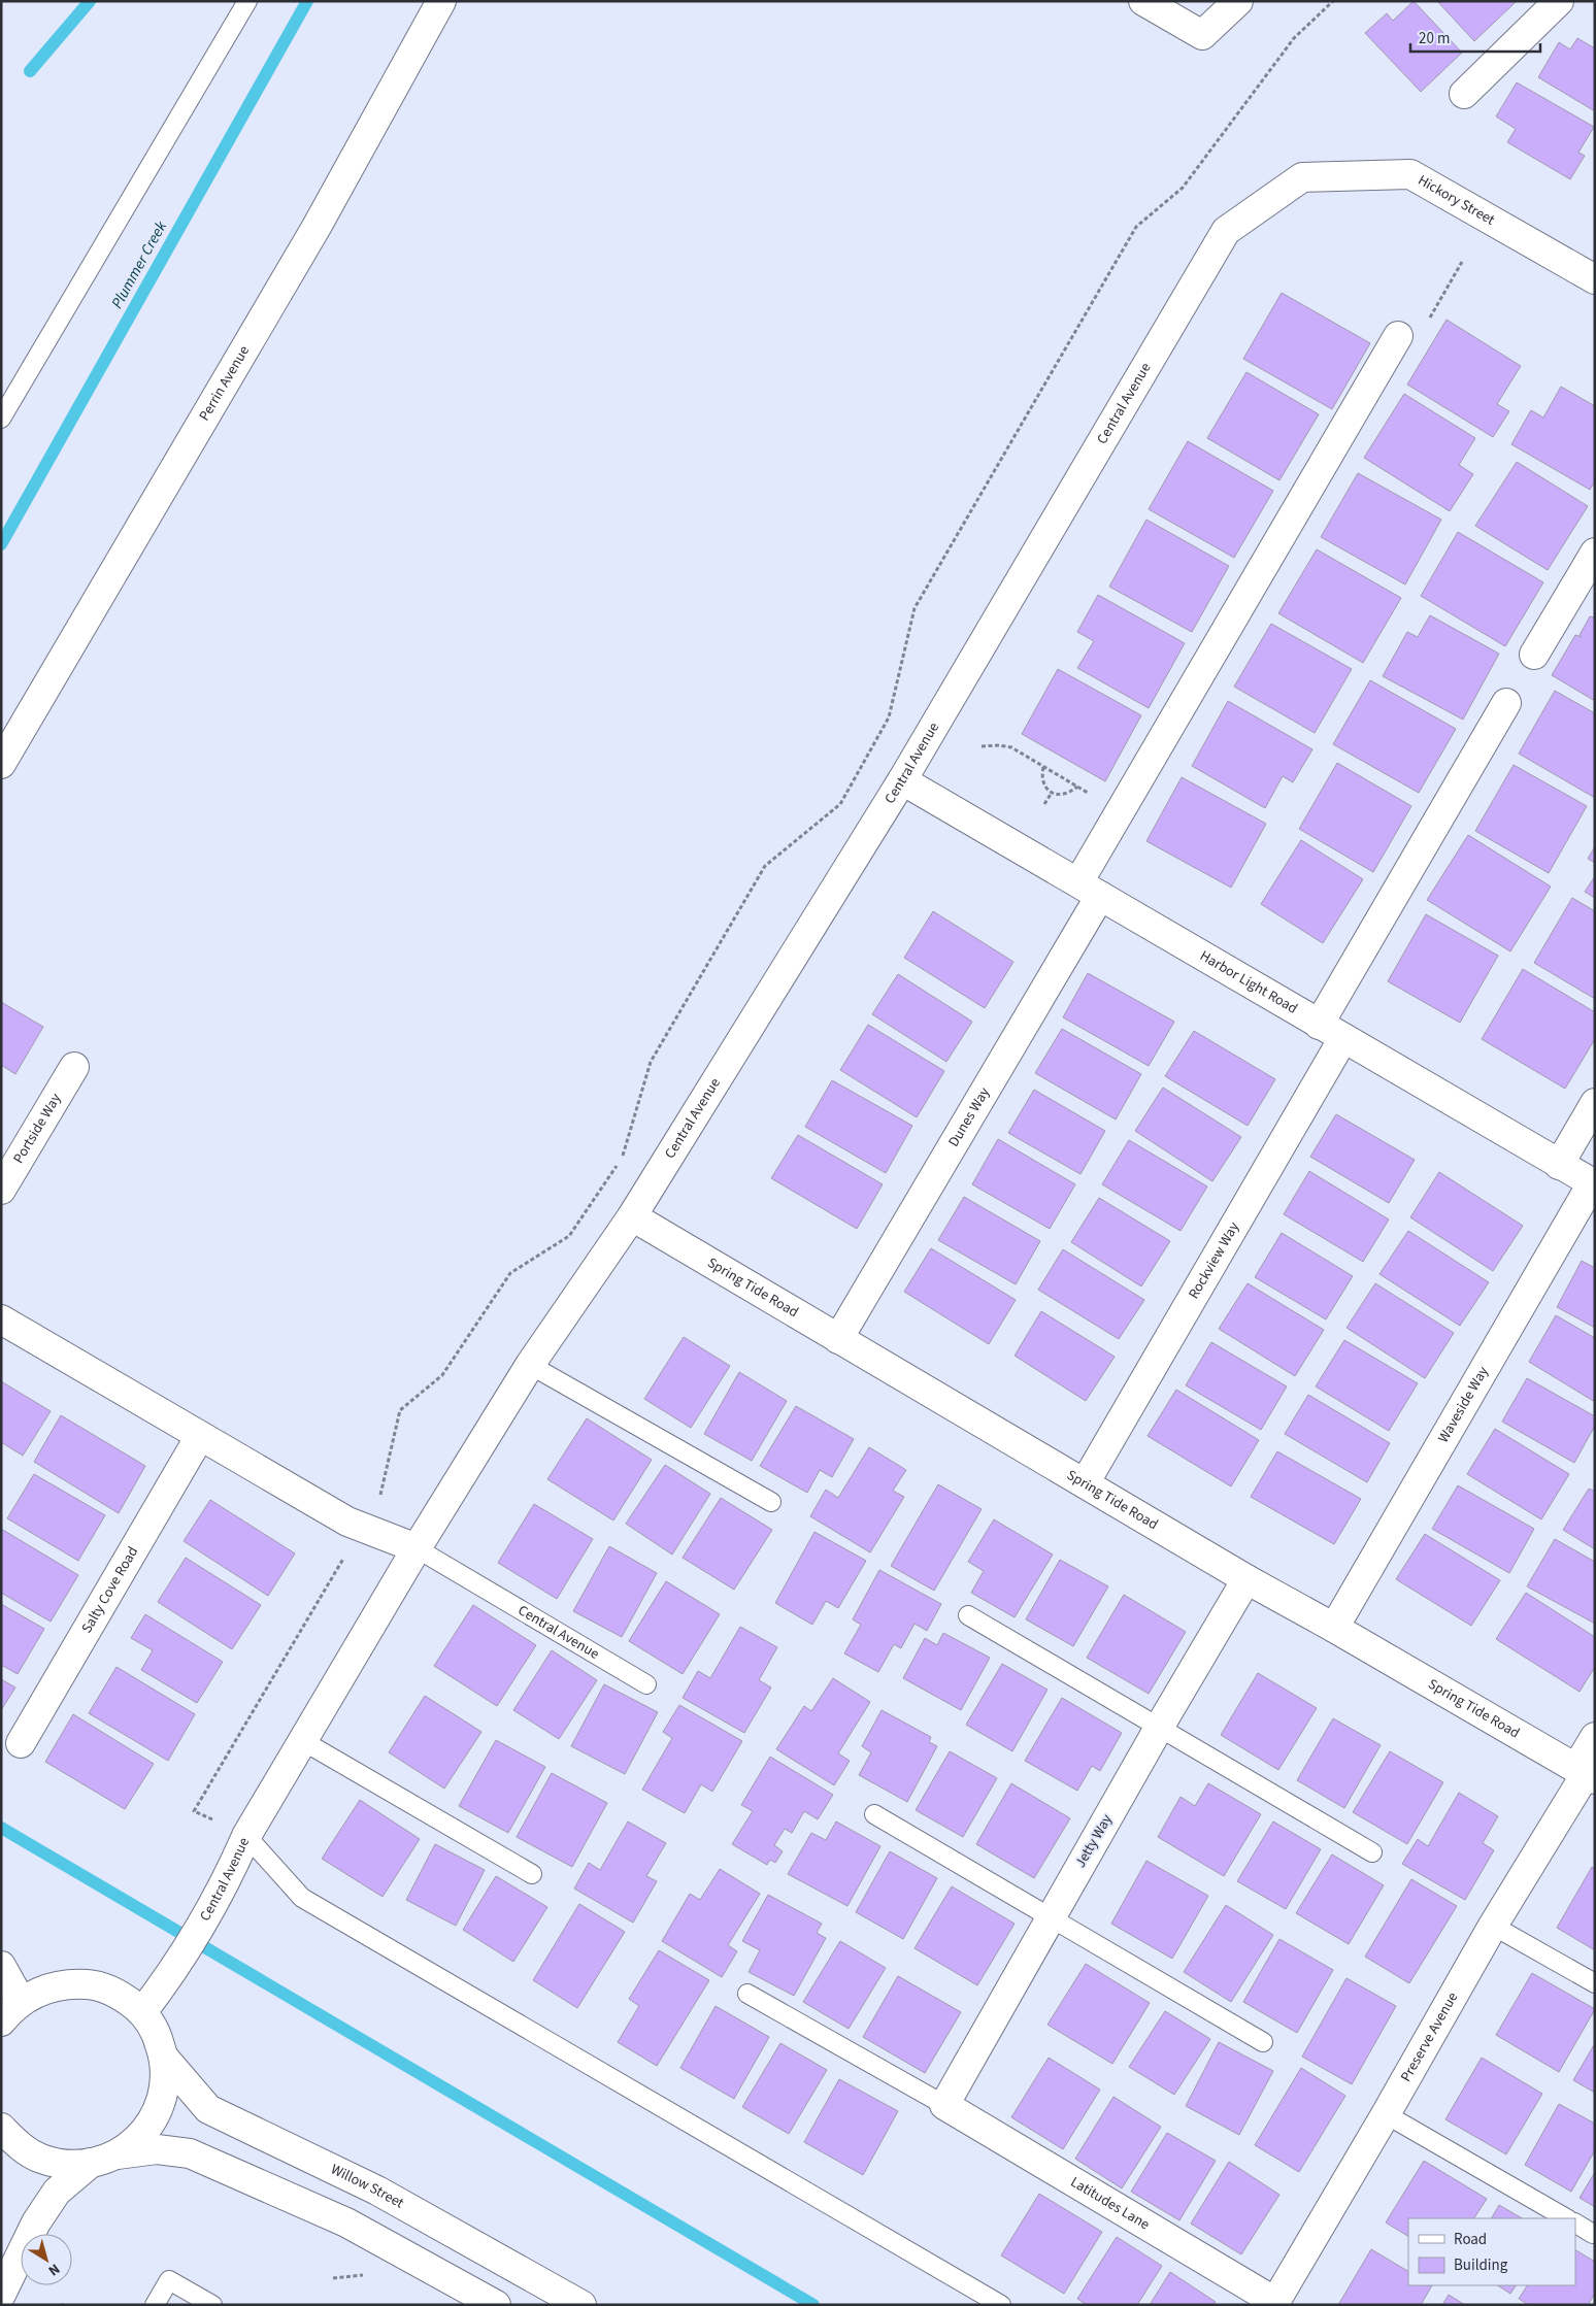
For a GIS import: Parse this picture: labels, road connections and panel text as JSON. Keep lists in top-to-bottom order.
{
  "streets": {
    "street": [
      "Hickory Street",
      "Perrin Avenue",
      "Central Avenue",
      "Harbor Light Road",
      "Dunes Way",
      "Portside Way",
      "Rockview Way",
      "Spring Tide Road",
      "Waveside Way",
      "Salty Cove Road",
      "Jetty Way",
      "Preserve Avenue",
      "Willow Street",
      "Latitudes Lane"
    ]
  },
  "crossings": [
    ["Hickory Street", "Central Avenue"],
    ["Central Avenue", "Harbor Light Road"],
    ["Central Avenue", "Spring Tide Road"],
    ["Harbor Light Road", "Dunes Way"],
    ["Harbor Light Road", "Rockview Way"],
    ["Harbor Light Road", "Waveside Way"],
    ["Dunes Way", "Spring Tide Road"],
    ["Rockview Way", "Spring Tide Road"],
    ["Spring Tide Road", "Waveside Way"],
    ["Spring Tide Road", "Jetty Way"],
    ["Spring Tide Road", "Preserve Avenue"],
    ["Jetty Way", "Latitudes Lane"],
    ["Preserve Avenue", "Latitudes Lane"]
  ],
  "water": ["Plummer Creek"],
  "legend": ["Road", "Building"],
  "scale_bar": "20 m",
  "north": "bottom right"
}
